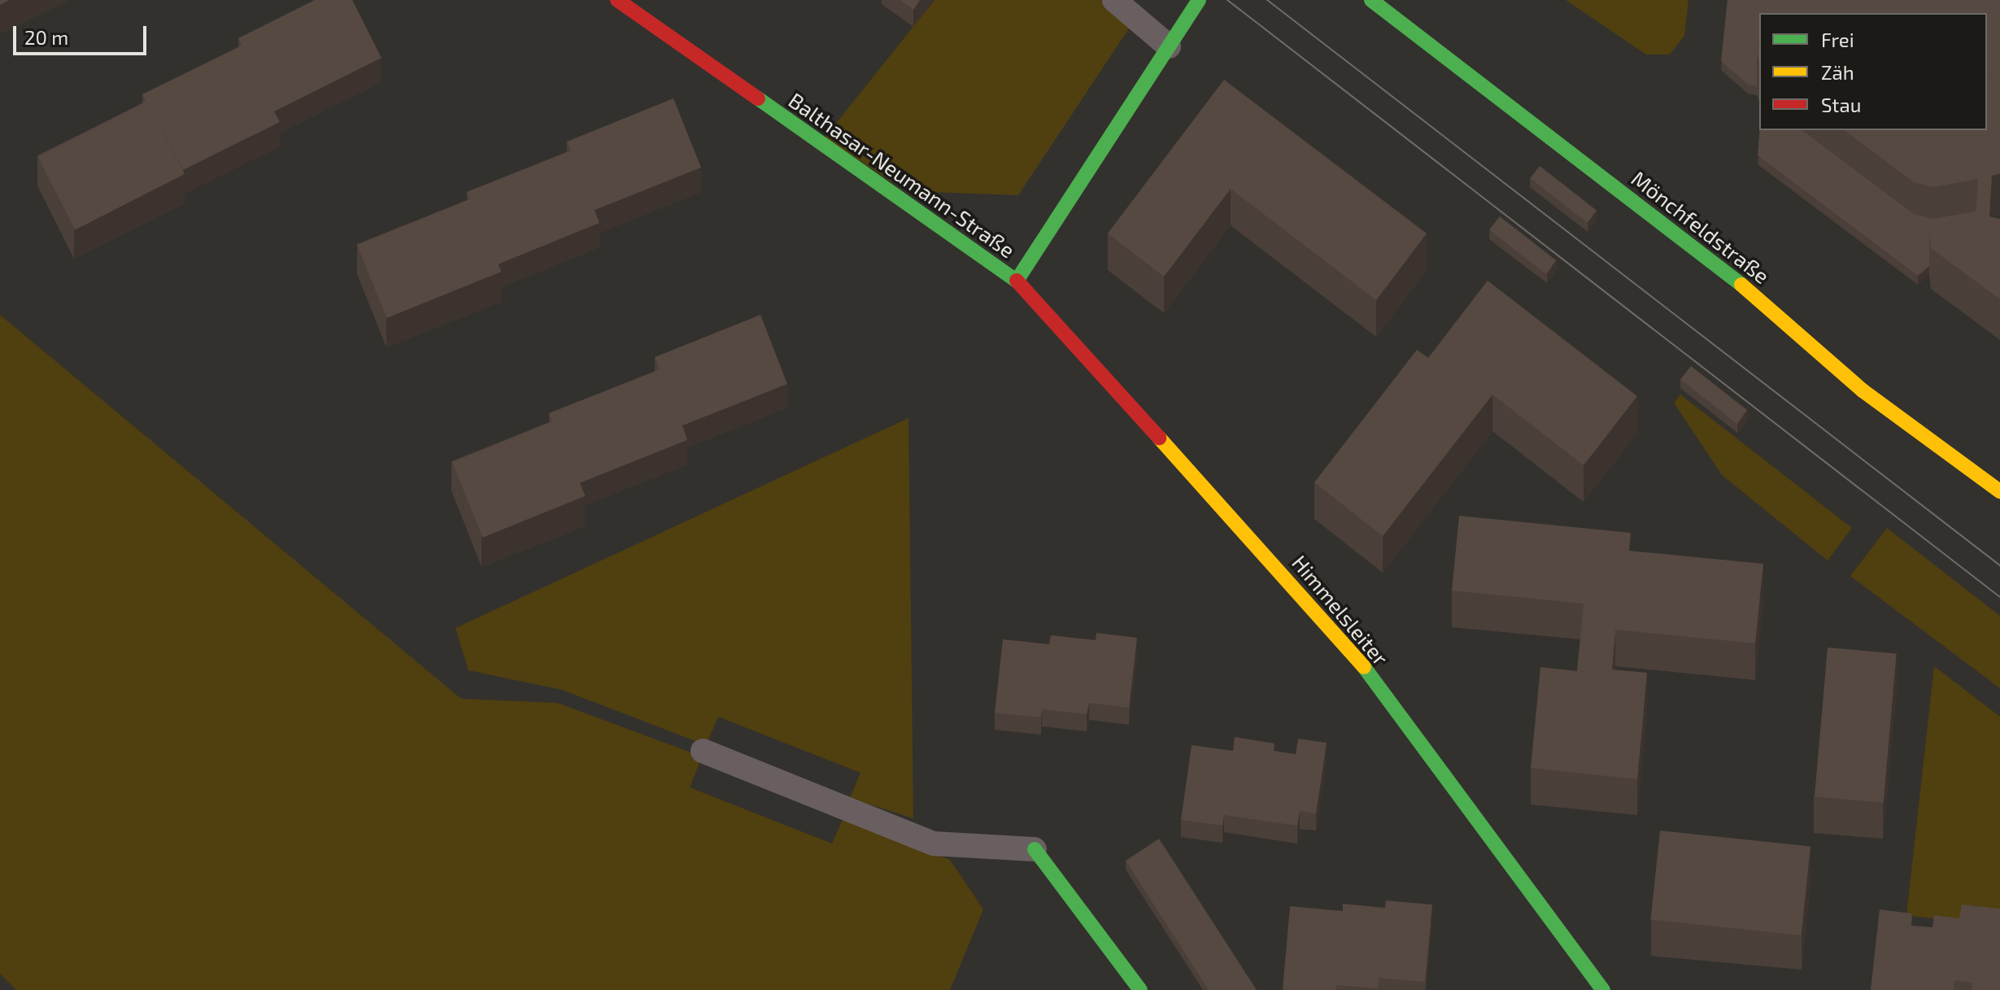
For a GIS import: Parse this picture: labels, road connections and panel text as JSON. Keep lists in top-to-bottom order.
{
  "streets": {
    "street": ["Balthasar-Neumann-Straße", "Mönchfeldstraße", "Himmelsleiter"]
  },
  "crossings": [
    ["Balthasar-Neumann-Straße", "Himmelsleiter"]
  ],
  "legend": ["Frei", "Zäh", "Stau"],
  "scale_bar": "20 m"
}
